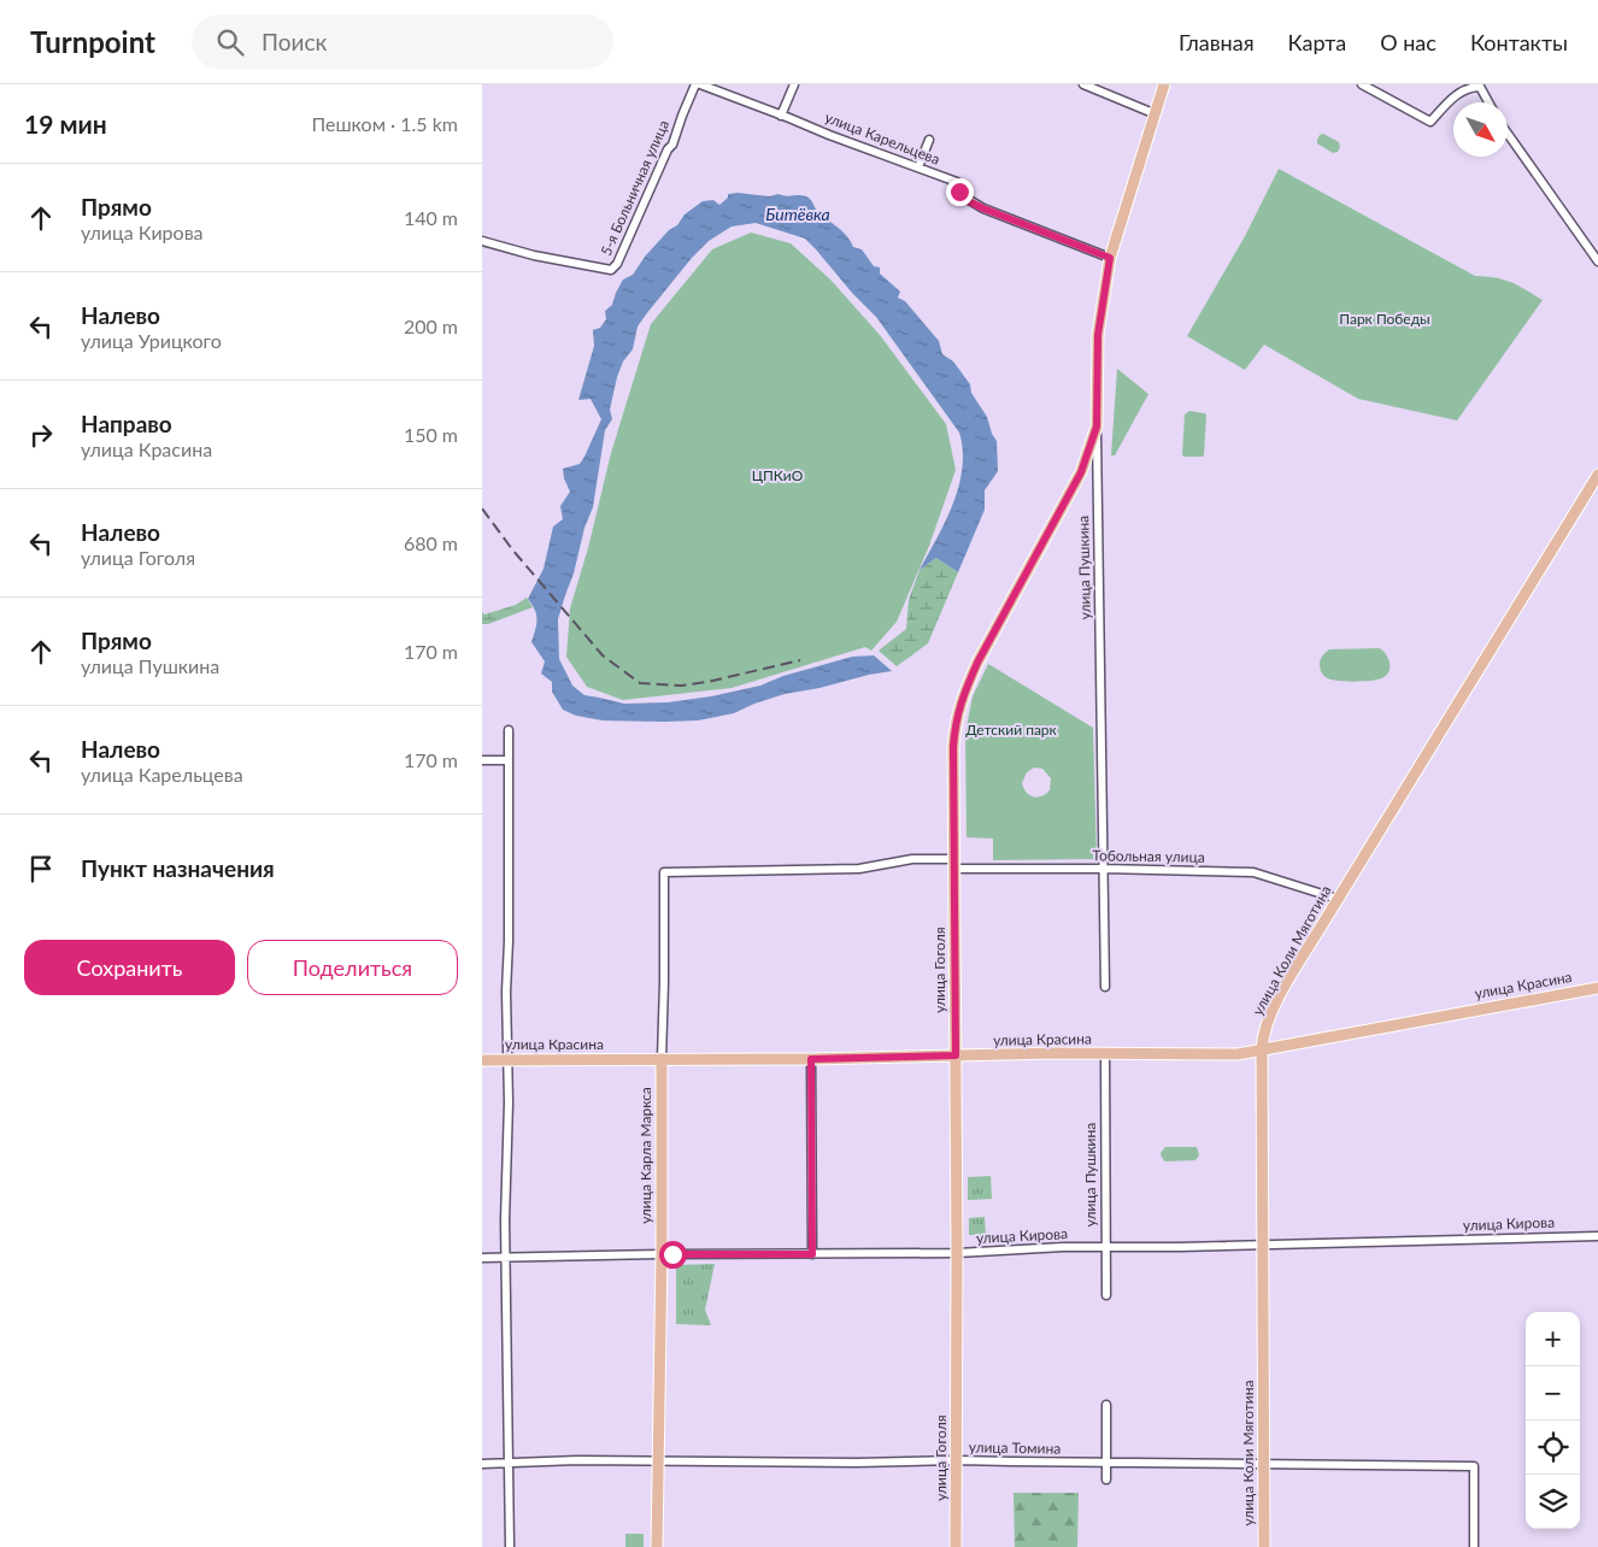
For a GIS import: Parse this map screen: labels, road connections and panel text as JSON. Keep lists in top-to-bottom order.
{
  "streets": {
    "main road": [
      "улица Пушкина",
      "улица Коли Мяготина",
      "улица Гоголя",
      "улица Красина",
      "улица Карла Маркса"
    ],
    "street": [
      "улица Карельцева",
      "5-я Больничная улица",
      "Тобольная улица",
      "улица Кирова",
      "улица Томина"
    ]
  },
  "crossings": [
    ["улица Карельцева", "5-я Больничная улица"],
    ["улица Карельцева", "улица Пушкина"],
    ["улица Пушкина", "Тобольная улица"],
    ["улица Пушкина", "улица Гоголя"],
    ["улица Пушкина", "улица Красина"],
    ["улица Пушкина", "улица Кирова"],
    ["Тобольная улица", "улица Коли Мяготина"],
    ["Тобольная улица", "улица Гоголя"],
    ["Тобольная улица", "улица Карла Маркса"],
    ["улица Коли Мяготина", "улица Красина"],
    ["улица Коли Мяготина", "улица Кирова"],
    ["улица Коли Мяготина", "улица Томина"],
    ["улица Гоголя", "улица Красина"],
    ["улица Гоголя", "улица Кирова"],
    ["улица Гоголя", "улица Томина"],
    ["улица Красина", "улица Карла Маркса"],
    ["улица Карла Маркса", "улица Кирова"],
    ["улица Карла Маркса", "улица Томина"]
  ],
  "water": ["Битёвка"],
  "parks": ["Парк Победы", "ЦПКиО", "Детский парк"],
  "north": "bottom right",
  "page": {
    "header": "Turnpoint",
    "search": "Поиск",
    "nav": [
      "Главная",
      "Карта",
      "О нас",
      "Контакты"
    ],
    "heading": ["19 мин", "Пешком · 1.5 km"],
    "list": [
      ["Прямо", "улица Кирова", "140 m"],
      ["Налево", "улица Урицкого", "200 m"],
      ["Направо", "улица Красина", "150 m"],
      ["Налево", "улица Гоголя", "680 m"],
      ["Прямо", "улица Пушкина", "170 m"],
      ["Налево", "улица Карельцева", "170 m"],
      "Пункт назначения"
    ],
    "buttons": ["Сохранить", "Поделиться"],
    "map_buttons": ["+", "−"]
  }
}
